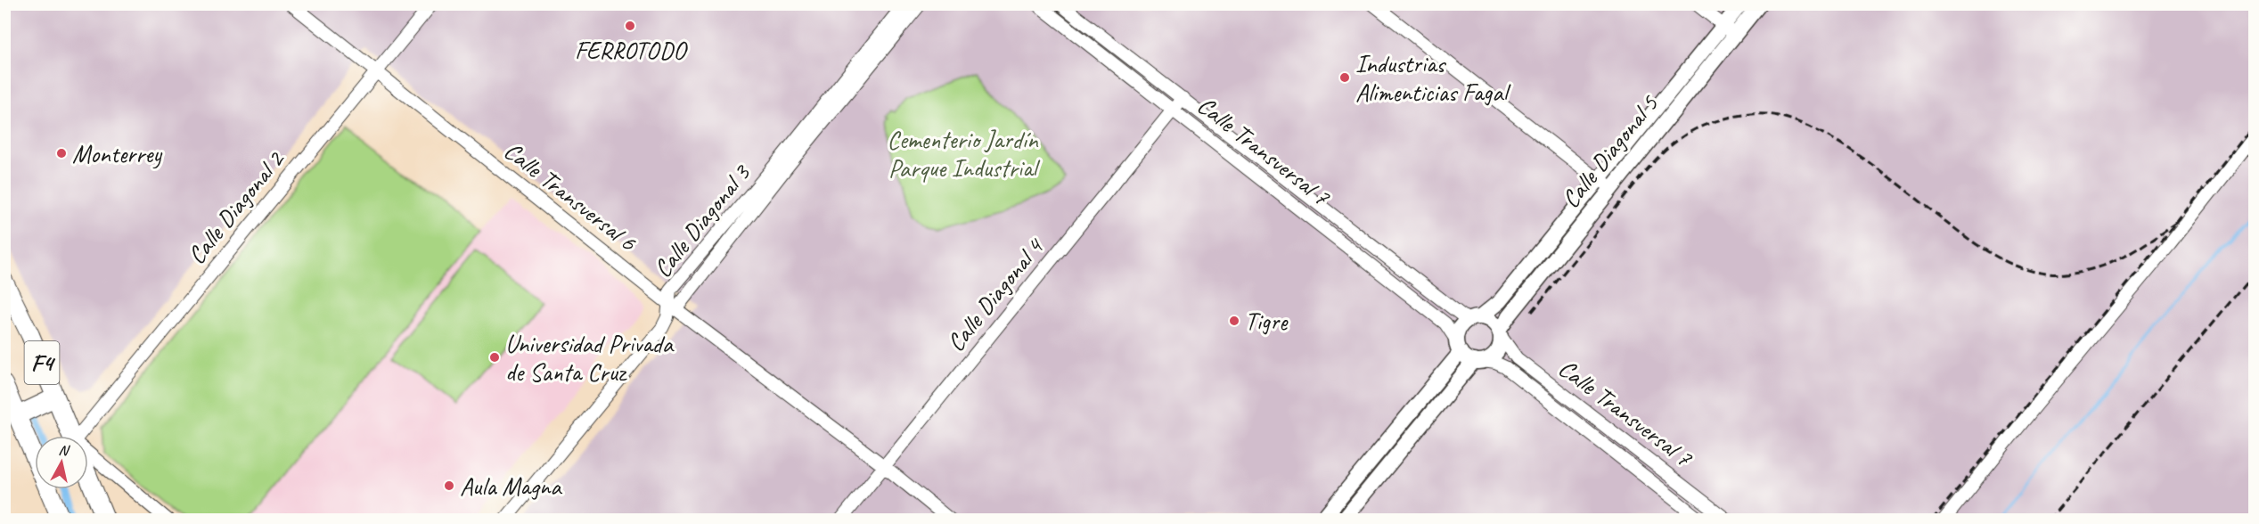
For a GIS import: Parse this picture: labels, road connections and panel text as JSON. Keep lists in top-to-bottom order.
{
  "streets": {
    "highway": ["F4"],
    "main road": ["Calle Diagonal 5"],
    "street": [
      "Calle Transversal 7",
      "Calle Transversal 6",
      "Calle Diagonal 2",
      "Calle Diagonal 3",
      "Calle Diagonal 4"
    ]
  },
  "crossings": [
    ["Calle Transversal 7", "Calle Diagonal 5"],
    ["Calle Transversal 7", "Calle Diagonal 4"],
    ["Calle Transversal 6", "Calle Diagonal 2"],
    ["Calle Transversal 6", "Calle Diagonal 3"],
    ["Calle Transversal 6", "Calle Diagonal 4"]
  ],
  "parks": ["Cementerio Jardín Parque Industrial"],
  "places": [
    "FERROTODO",
    "Industrias Alimenticias Fagal",
    "Monterrey",
    "Tigre",
    "Universidad Privada de Santa Cruz",
    "Aula Magna"
  ],
  "north": "top"
}
